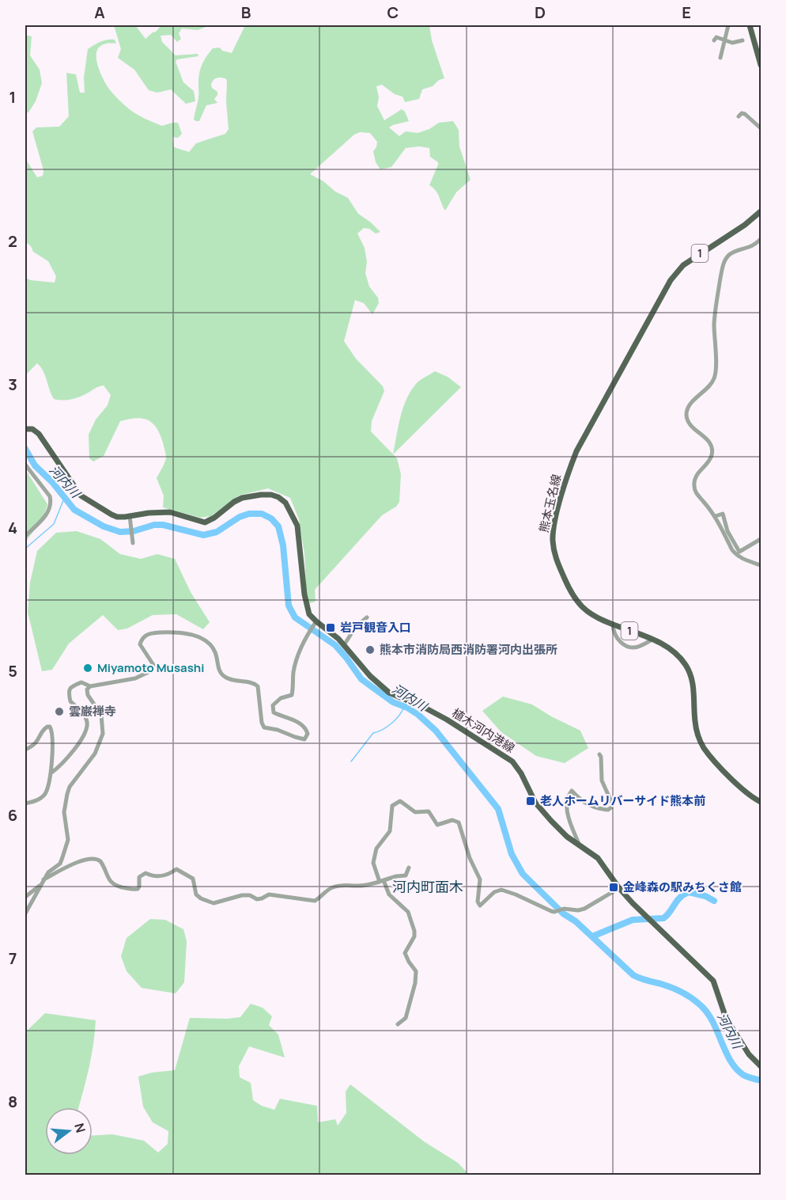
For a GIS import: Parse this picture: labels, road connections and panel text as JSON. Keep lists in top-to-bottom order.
{
  "streets": {
    "main road": ["1", "熊本玉名線", "植木河内港線"]
  },
  "districts": ["河内町面木"],
  "water": ["河内川"],
  "places": {
    "transit": ["岩戸観音入口", "老人ホームリバーサイド熊本前", "金峰森の駅みちくさ館"],
    "other": ["熊本市消防局西消防署河内出張所", "Miyamoto Musashi", "雲巌禅寺"]
  },
  "north": "right",
  "grid": {
    "columns": [
      "A",
      "B",
      "C",
      "D",
      "E"
    ],
    "rows": [
      "1",
      "2",
      "3",
      "4",
      "5",
      "6",
      "7",
      "8"
    ]
  }
}
